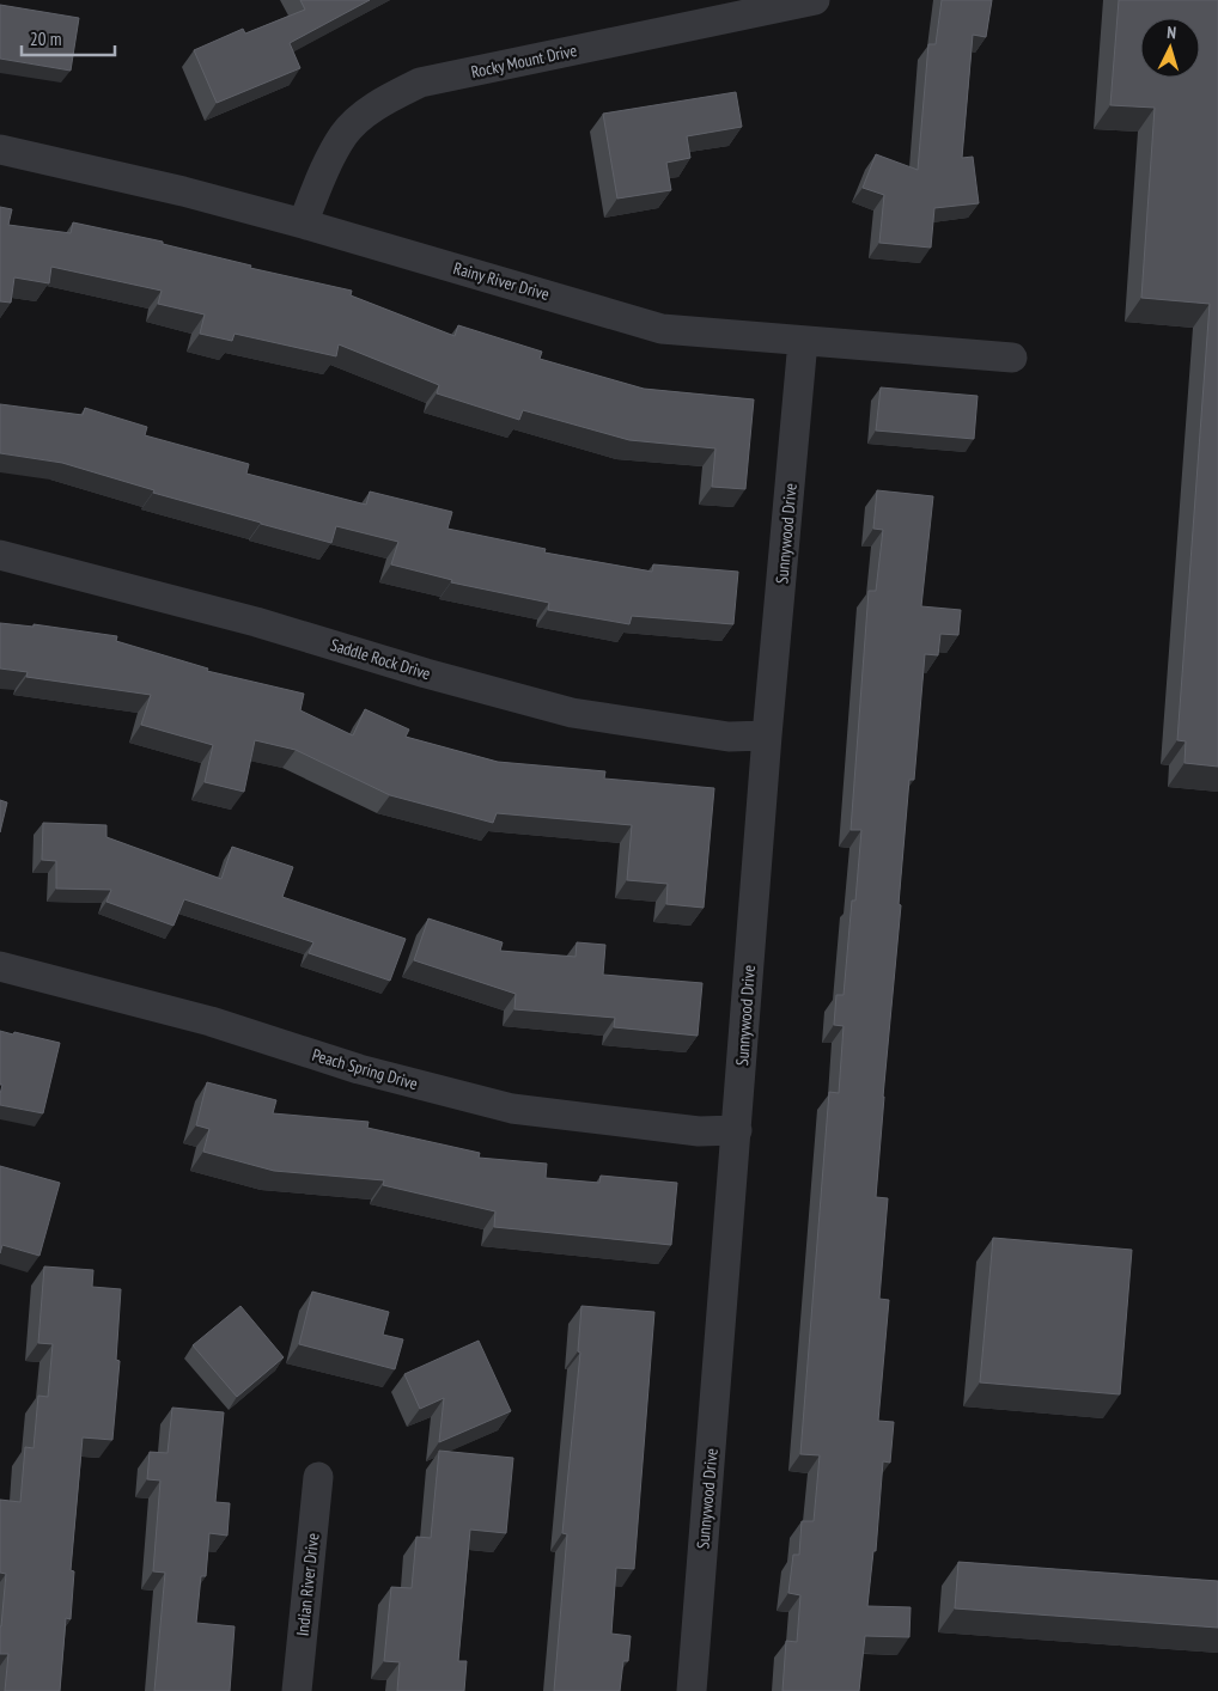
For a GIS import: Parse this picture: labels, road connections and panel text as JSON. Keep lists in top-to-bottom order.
{
  "streets": {
    "street": [
      "Rocky Mount Drive",
      "Rainy River Drive",
      "Sunnywood Drive",
      "Saddle Rock Drive",
      "Peach Spring Drive",
      "Indian River Drive"
    ]
  },
  "crossings": [
    ["Rocky Mount Drive", "Rainy River Drive"],
    ["Rainy River Drive", "Sunnywood Drive"],
    ["Sunnywood Drive", "Saddle Rock Drive"],
    ["Sunnywood Drive", "Peach Spring Drive"]
  ],
  "scale_bar": "20 m",
  "north": "top"
}
